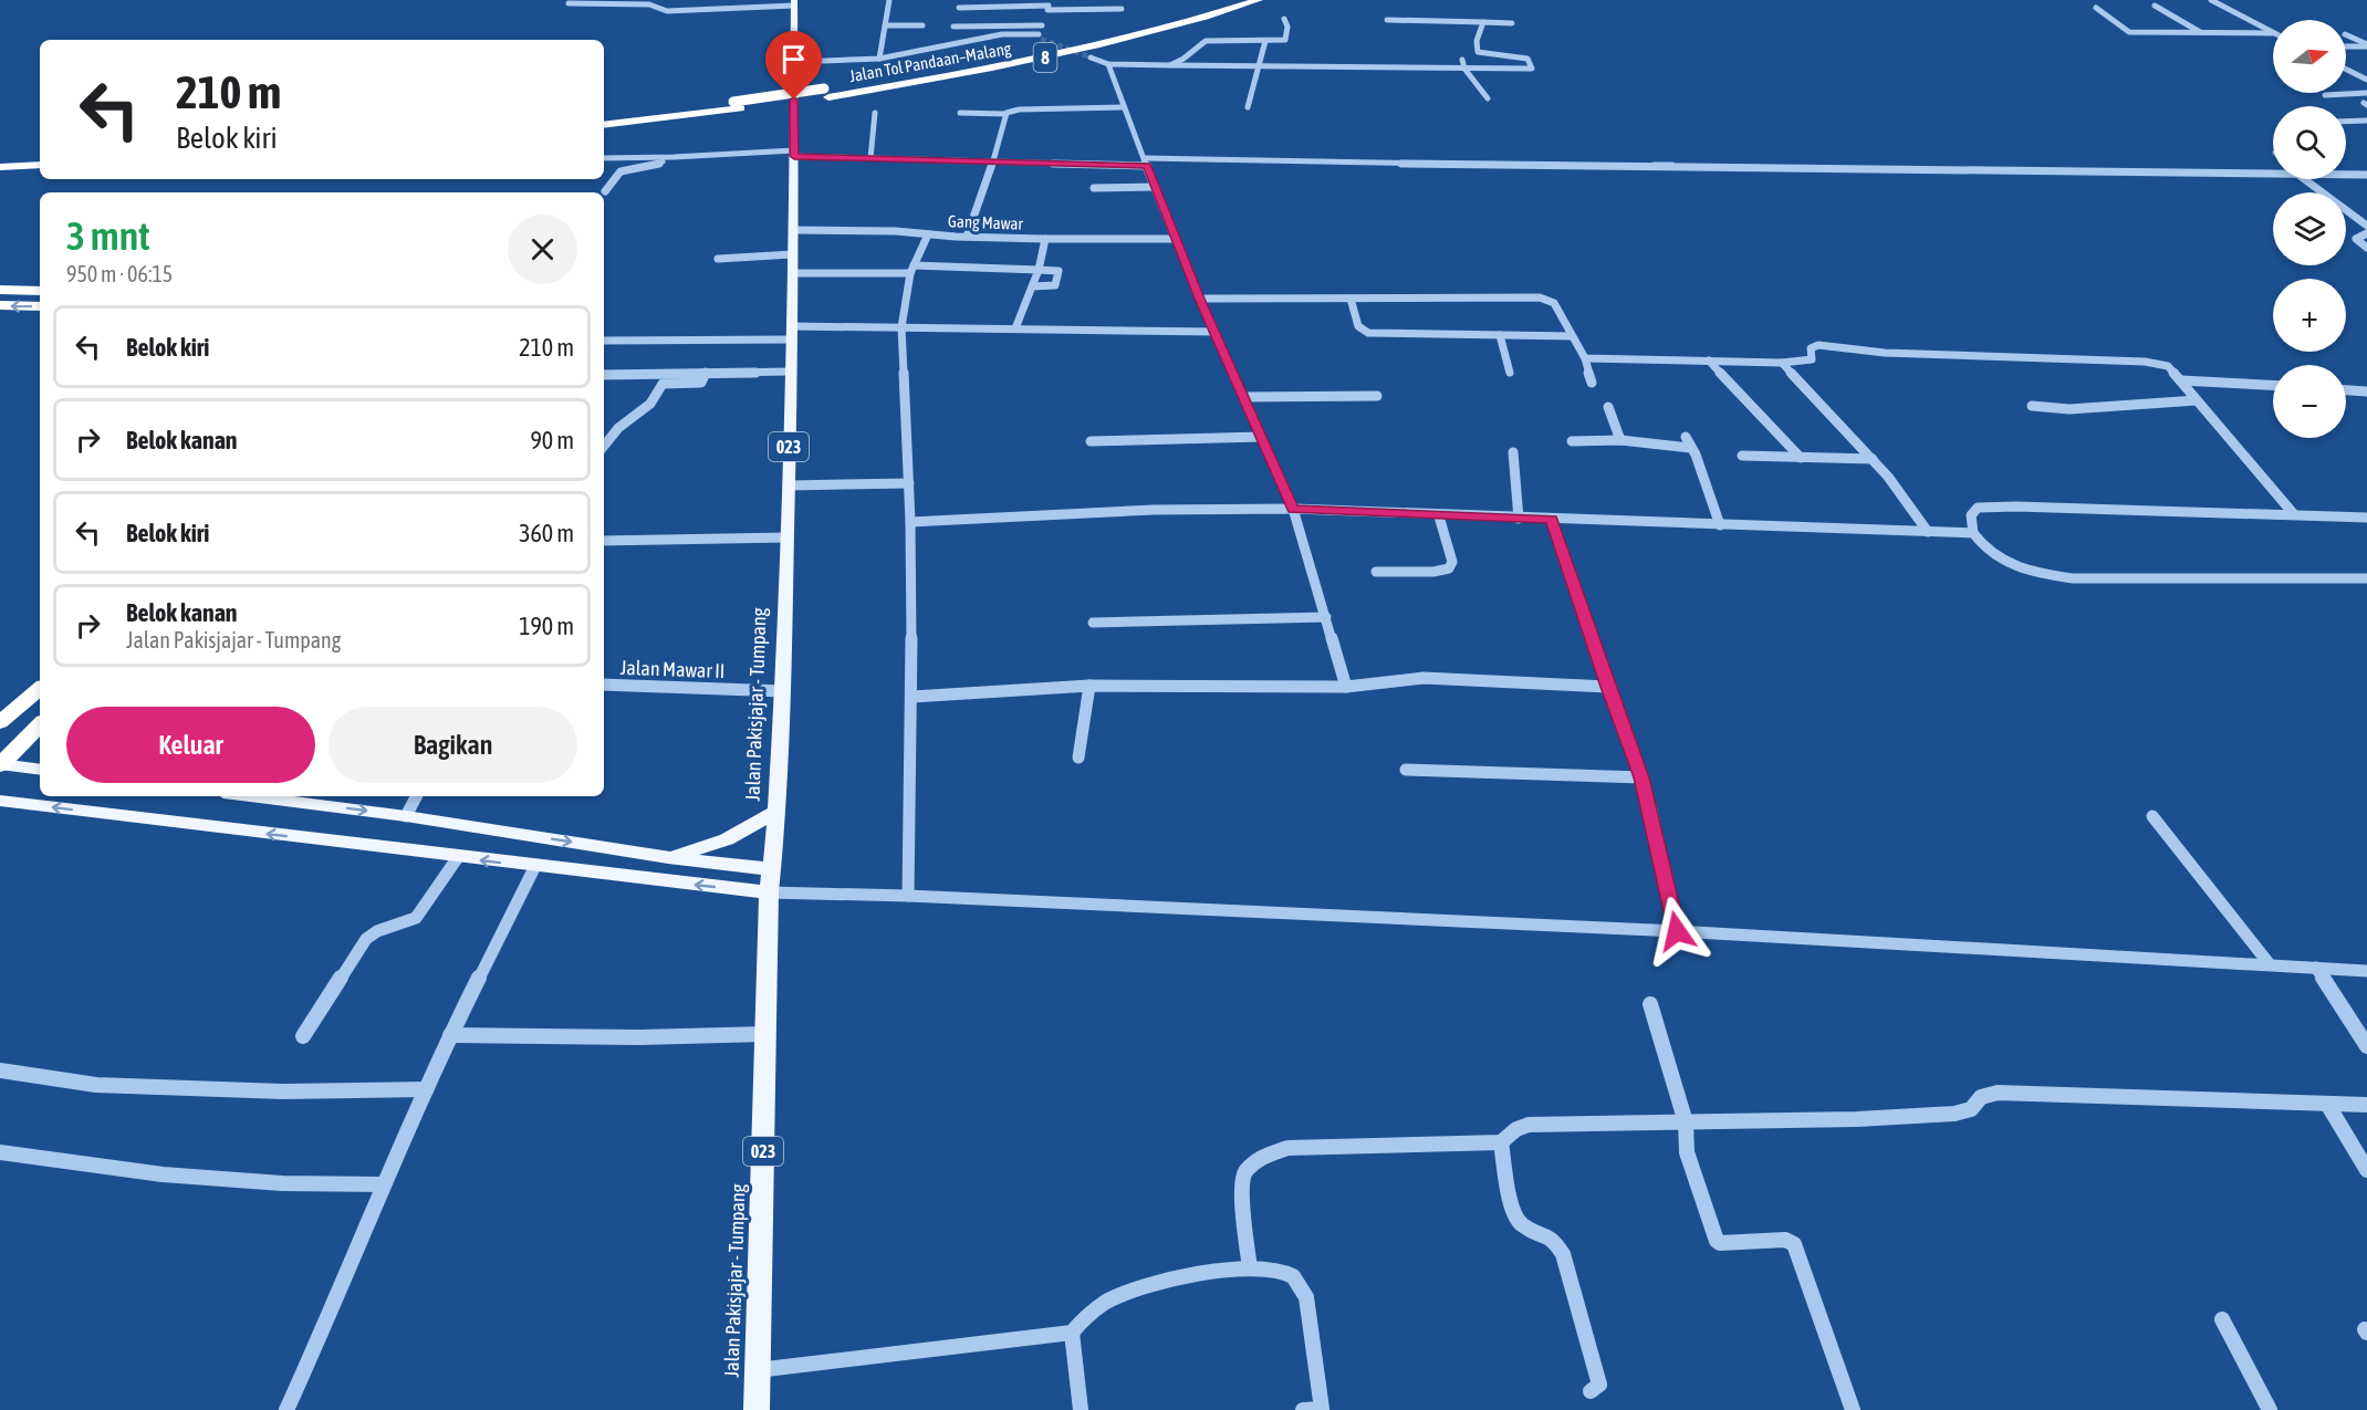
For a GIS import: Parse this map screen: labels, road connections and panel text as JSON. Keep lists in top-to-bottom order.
{
  "streets": {
    "highway": ["8", "Jalan Tol Pandaan–Malang"],
    "main road": ["023", "Jalan Pakisjajar - Tumpang"],
    "street": ["Gang Mawar", "Jalan Mawar II"]
  },
  "crossings": [
    ["Gang Mawar", "Jalan Pakisjajar - Tumpang"],
    ["Jalan Mawar II", "Jalan Pakisjajar - Tumpang"]
  ],
  "north": "right",
  "page": {
    "map_buttons": ["+", "−"],
    "turn": ["210 m", "Belok kiri"],
    "heading": ["3 mnt", "950 m · 06:15"],
    "list": [
      {
        "name": "Belok kiri",
        "value": "210 m"
      },
      {
        "name": "Belok kanan",
        "value": "90 m"
      },
      {
        "name": "Belok kiri",
        "value": "360 m"
      },
      {
        "name": "Belok kanan",
        "note": "Jalan Pakisjajar - Tumpang",
        "value": "190 m"
      }
    ],
    "buttons": ["Keluar", "Bagikan"]
  }
}
